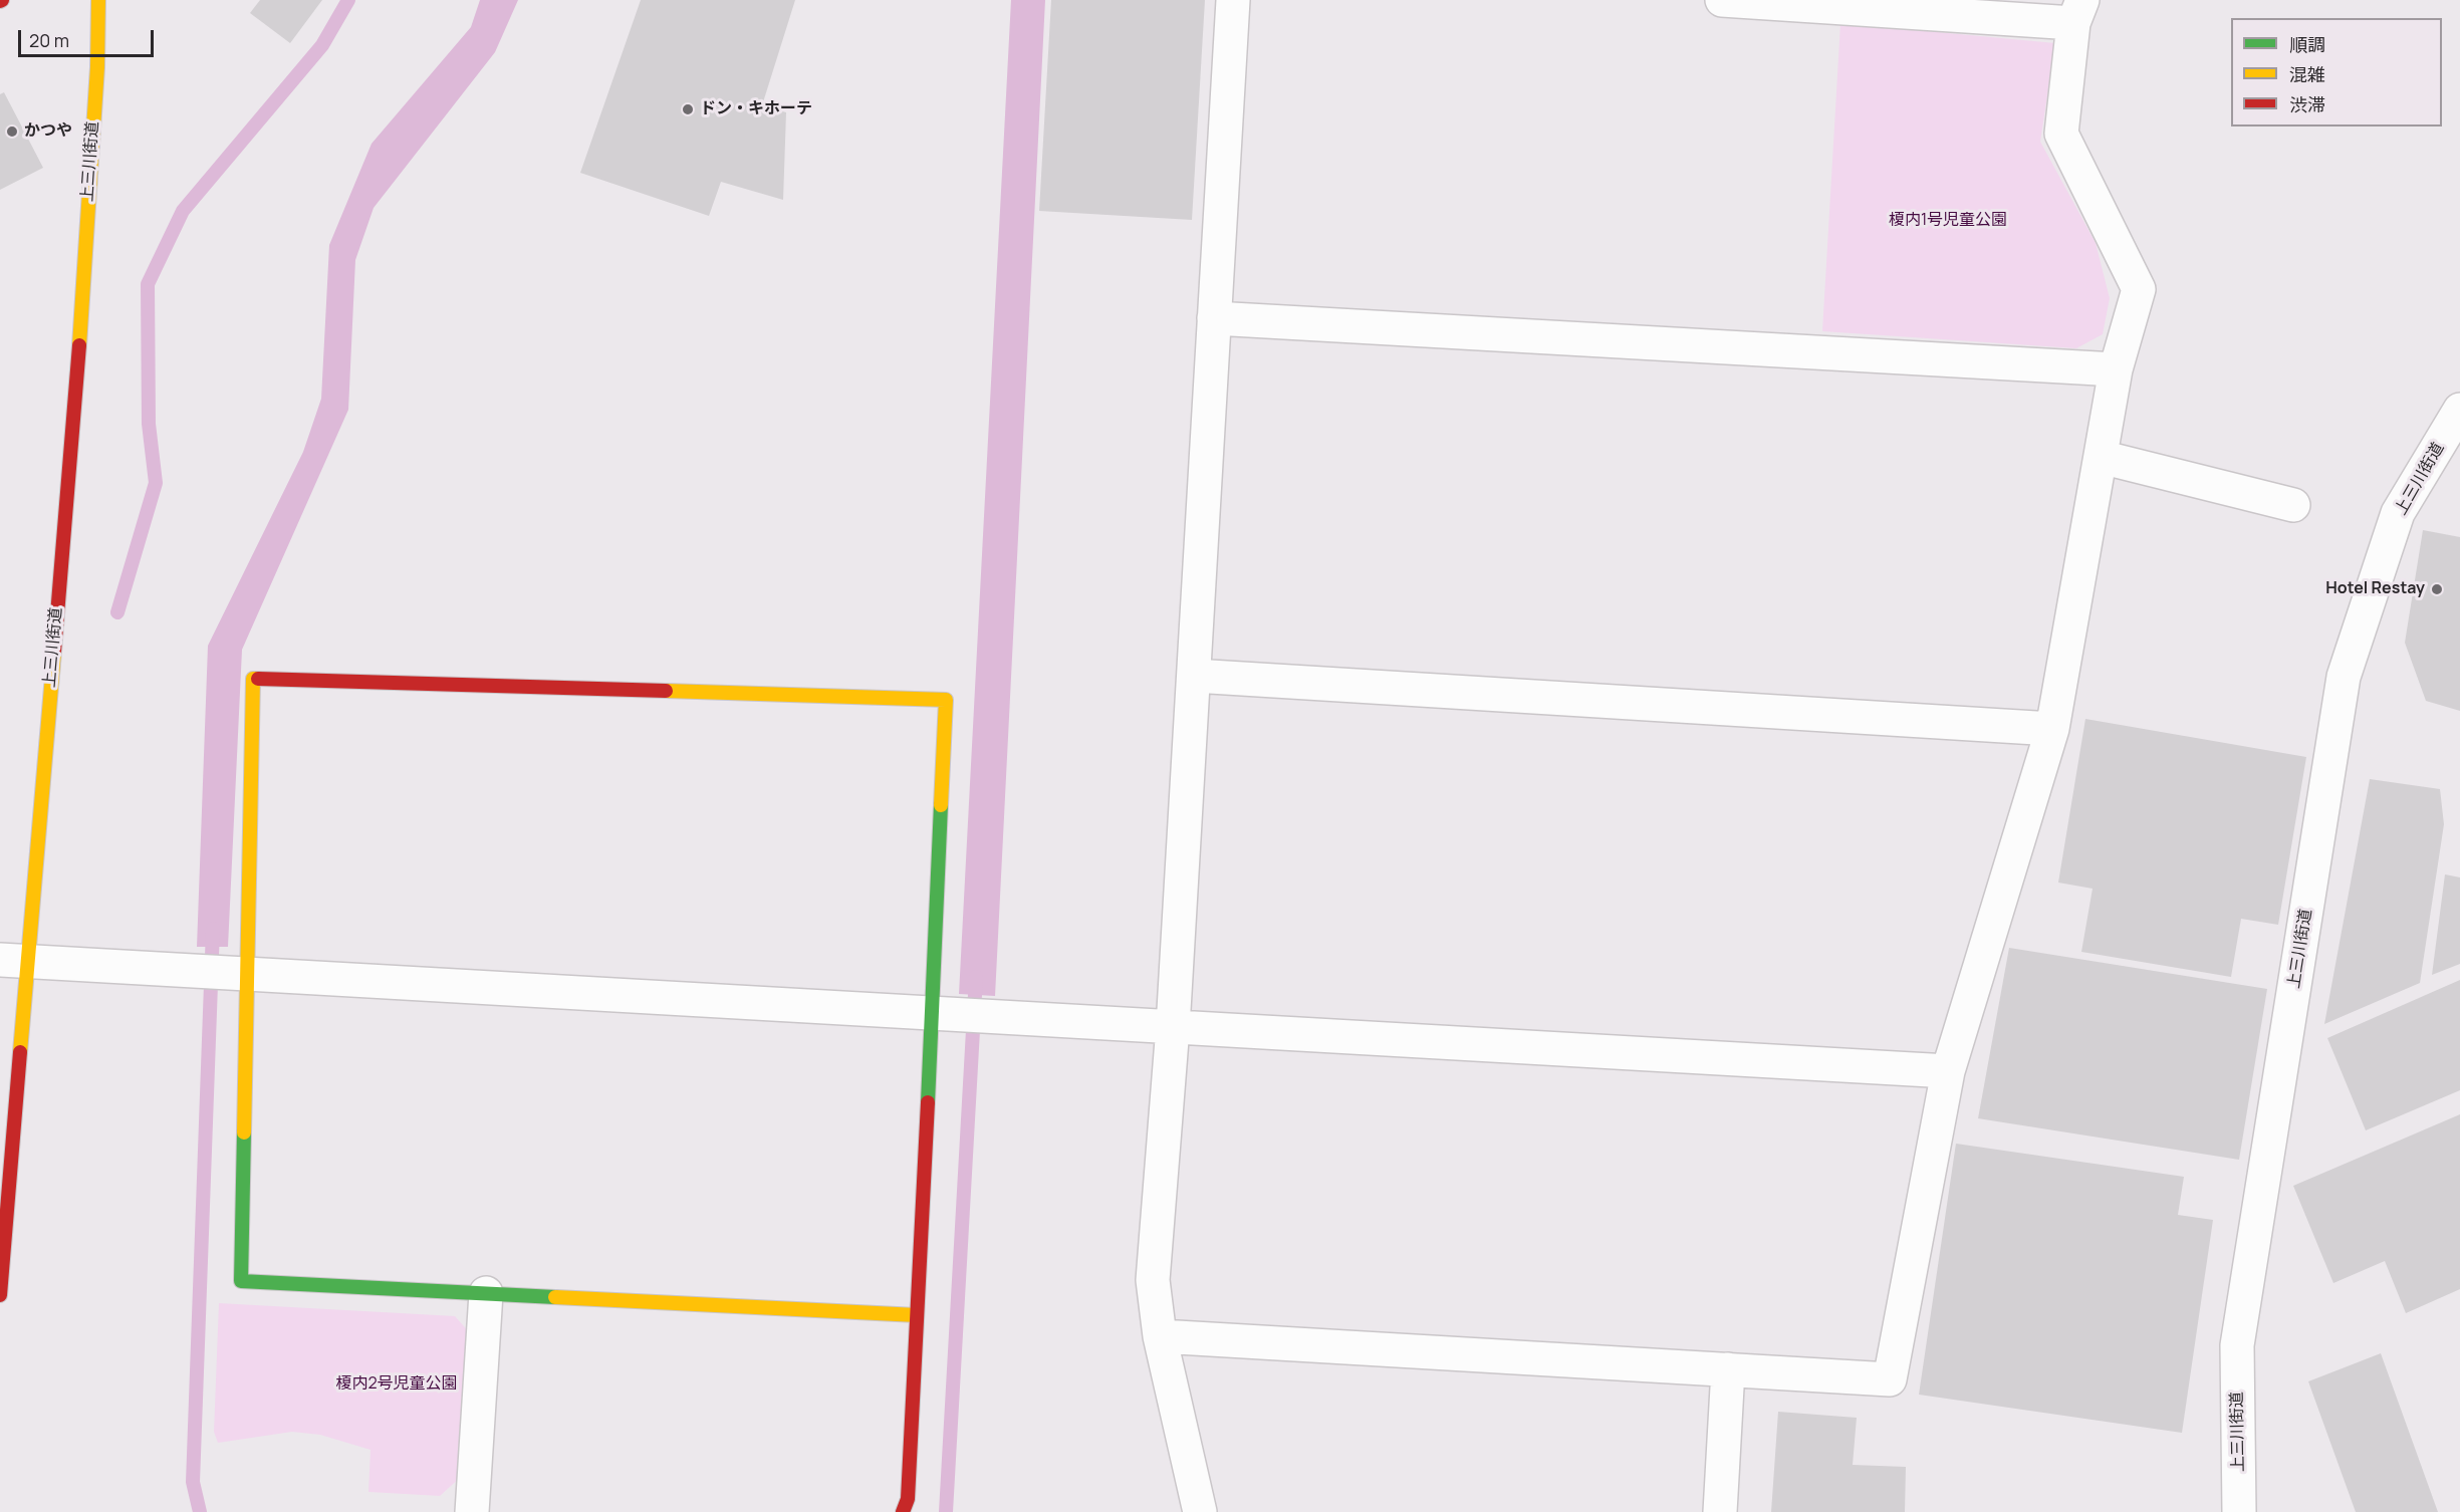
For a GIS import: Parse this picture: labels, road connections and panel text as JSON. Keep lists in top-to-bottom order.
{
  "streets": {
    "street": ["上三川街道"]
  },
  "parks": ["榎内1号児童公園", "榎内2号児童公園"],
  "places": ["ドン・キホーテ", "かつや", "Hotel Restay"],
  "legend": ["順調", "混雑", "渋滞"],
  "scale_bar": "20 m"
}
